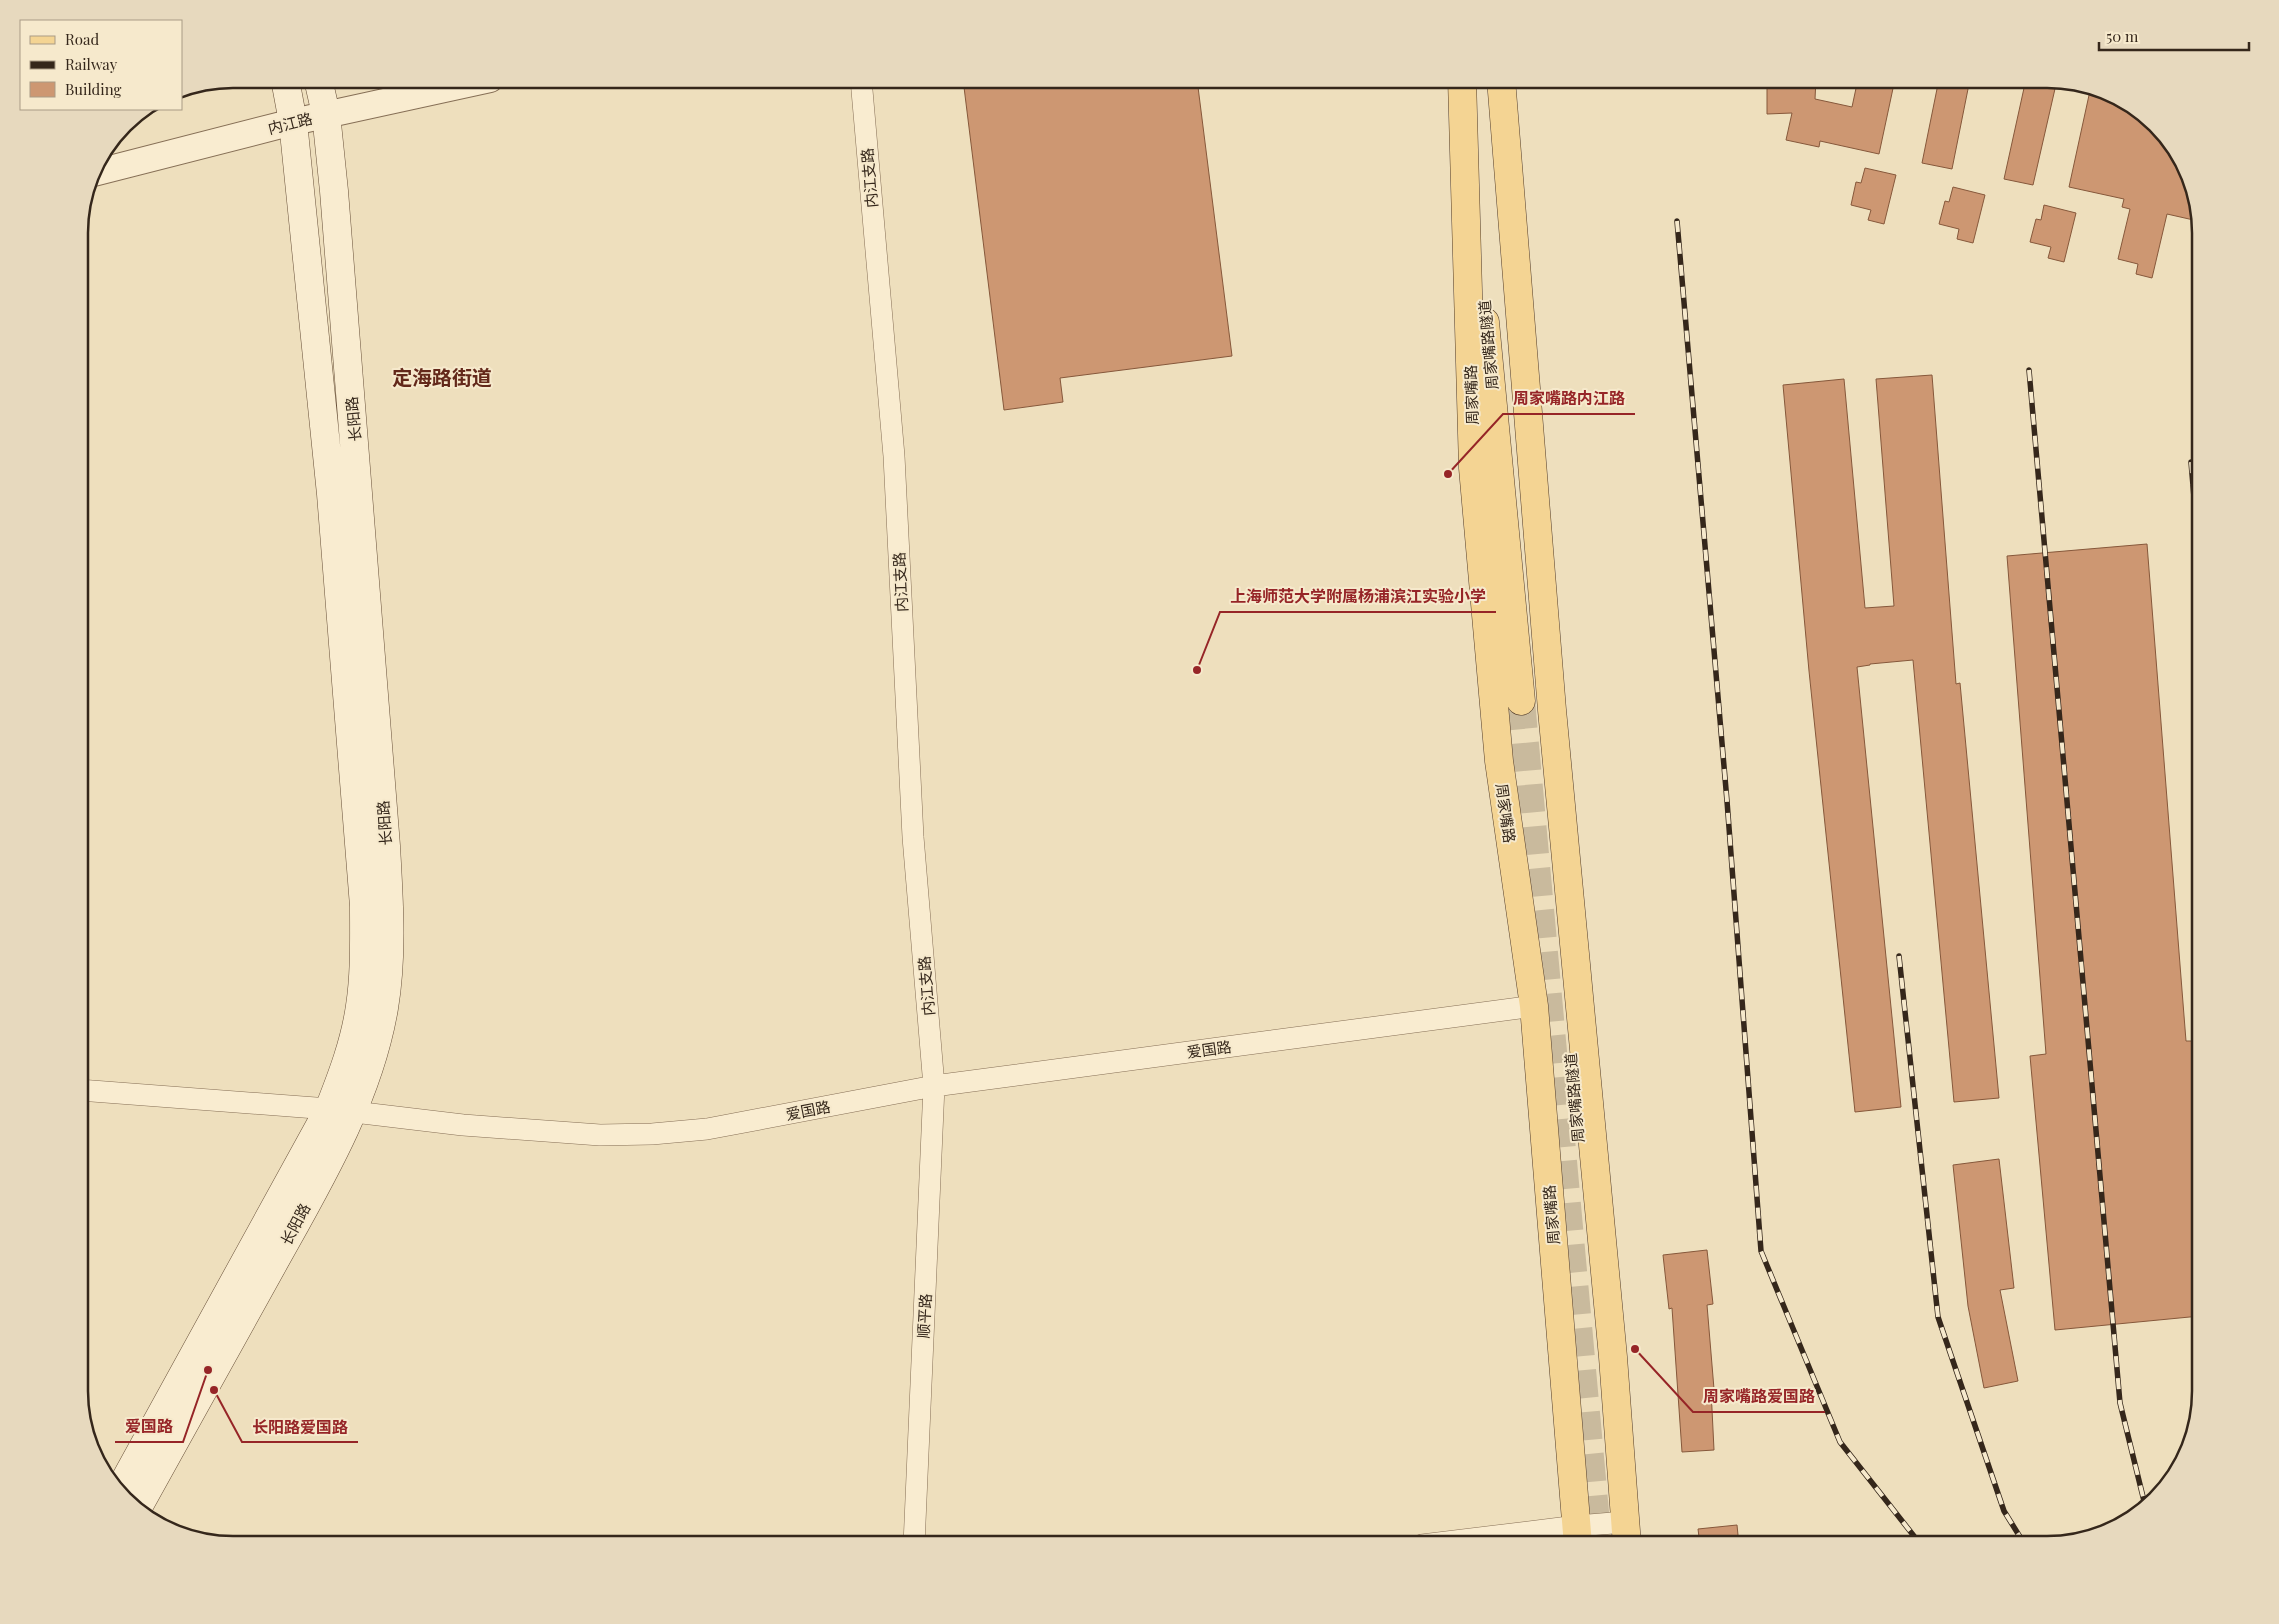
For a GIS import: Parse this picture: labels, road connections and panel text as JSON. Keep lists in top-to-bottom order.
{
  "streets": {
    "main road": ["周家嘴路隧道", "周家嘴路", "长阳路"],
    "street": [
      "内江路",
      "内江支路",
      "爱国路",
      "顺平路"
    ]
  },
  "crossings": [
    ["内江路", "长阳路"],
    ["内江支路", "爱国路"],
    ["内江支路", "顺平路"],
    ["周家嘴路", "爱国路"],
    ["长阳路", "爱国路"],
    ["爱国路", "顺平路"]
  ],
  "districts": ["定海路街道"],
  "places": [
    "周家嘴路内江路",
    "上海师范大学附属杨浦滨江实验小学",
    "周家嘴路爱国路",
    "爱国路",
    "长阳路爱国路"
  ],
  "legend": ["Road", "Railway", "Building"],
  "scale_bar": "50 m"
}
